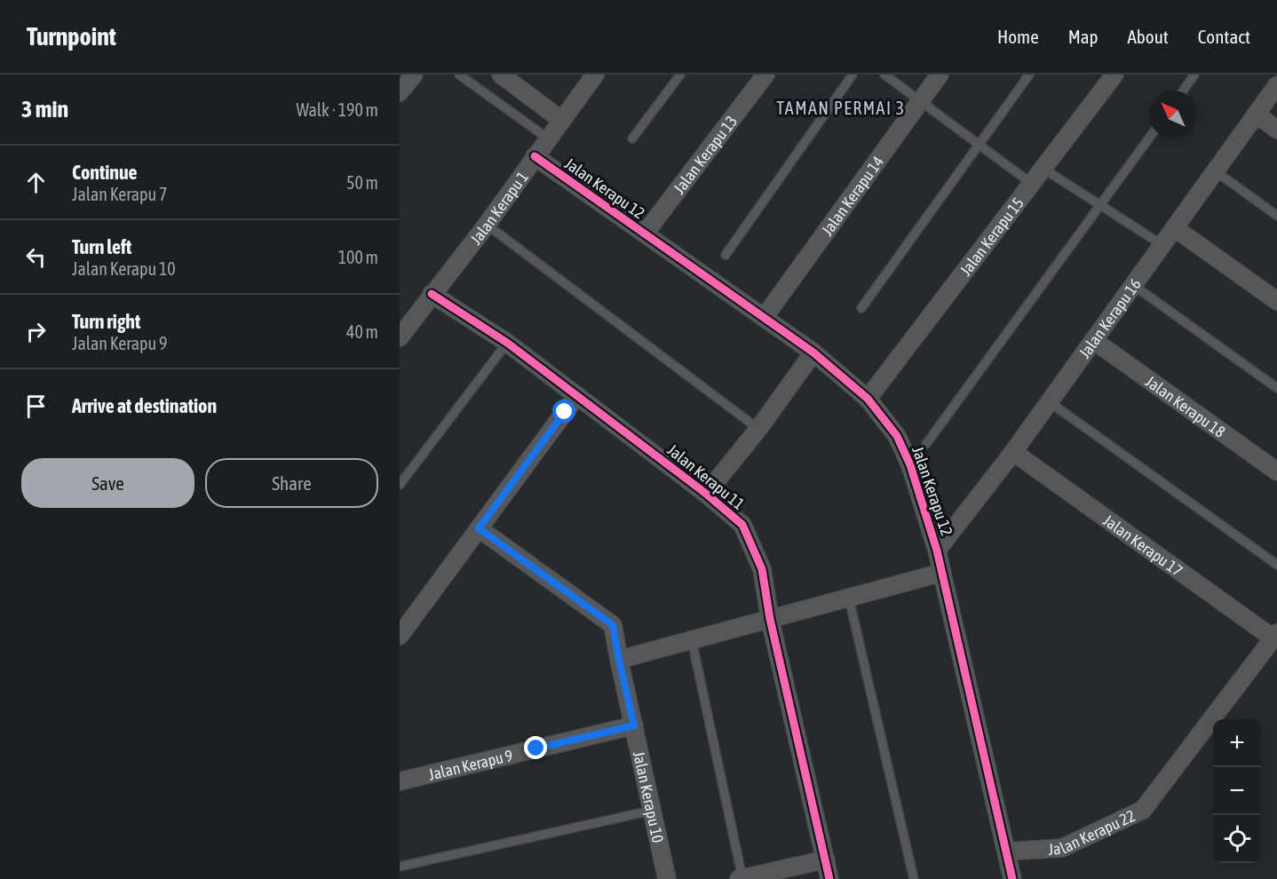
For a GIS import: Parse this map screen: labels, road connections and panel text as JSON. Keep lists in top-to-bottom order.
{
  "streets": {
    "street": [
      "Jalan Kerapu 13",
      "Jalan Kerapu 12",
      "Jalan Kerapu 14",
      "Jalan Kerapu 1",
      "Jalan Kerapu 15",
      "Jalan Kerapu 16",
      "Jalan Kerapu 18",
      "Jalan Kerapu 11",
      "Jalan Kerapu 17",
      "Jalan Kerapu 9",
      "Jalan Kerapu 10",
      "Jalan Kerapu 22"
    ]
  },
  "crossings": [
    ["Jalan Kerapu 13", "Jalan Kerapu 12"],
    ["Jalan Kerapu 12", "Jalan Kerapu 14"],
    ["Jalan Kerapu 12", "Jalan Kerapu 1"],
    ["Jalan Kerapu 12", "Jalan Kerapu 15"],
    ["Jalan Kerapu 12", "Jalan Kerapu 16"],
    ["Jalan Kerapu 12", "Jalan Kerapu 22"],
    ["Jalan Kerapu 1", "Jalan Kerapu 11"],
    ["Jalan Kerapu 16", "Jalan Kerapu 18"],
    ["Jalan Kerapu 16", "Jalan Kerapu 17"],
    ["Jalan Kerapu 17", "Jalan Kerapu 22"],
    ["Jalan Kerapu 9", "Jalan Kerapu 10"]
  ],
  "districts": ["TAMAN PERMAI 3"],
  "north": "top left",
  "page": {
    "header": "Turnpoint",
    "nav": [
      "Home",
      "Map",
      "About",
      "Contact"
    ],
    "heading": ["3 min", "Walk · 190 m"],
    "list": [
      ["Continue", "Jalan Kerapu 7", "50 m"],
      ["Turn left", "Jalan Kerapu 10", "100 m"],
      ["Turn right", "Jalan Kerapu 9", "40 m"],
      "Arrive at destination"
    ],
    "buttons": ["Save", "Share"],
    "map_buttons": ["+", "−"]
  }
}
